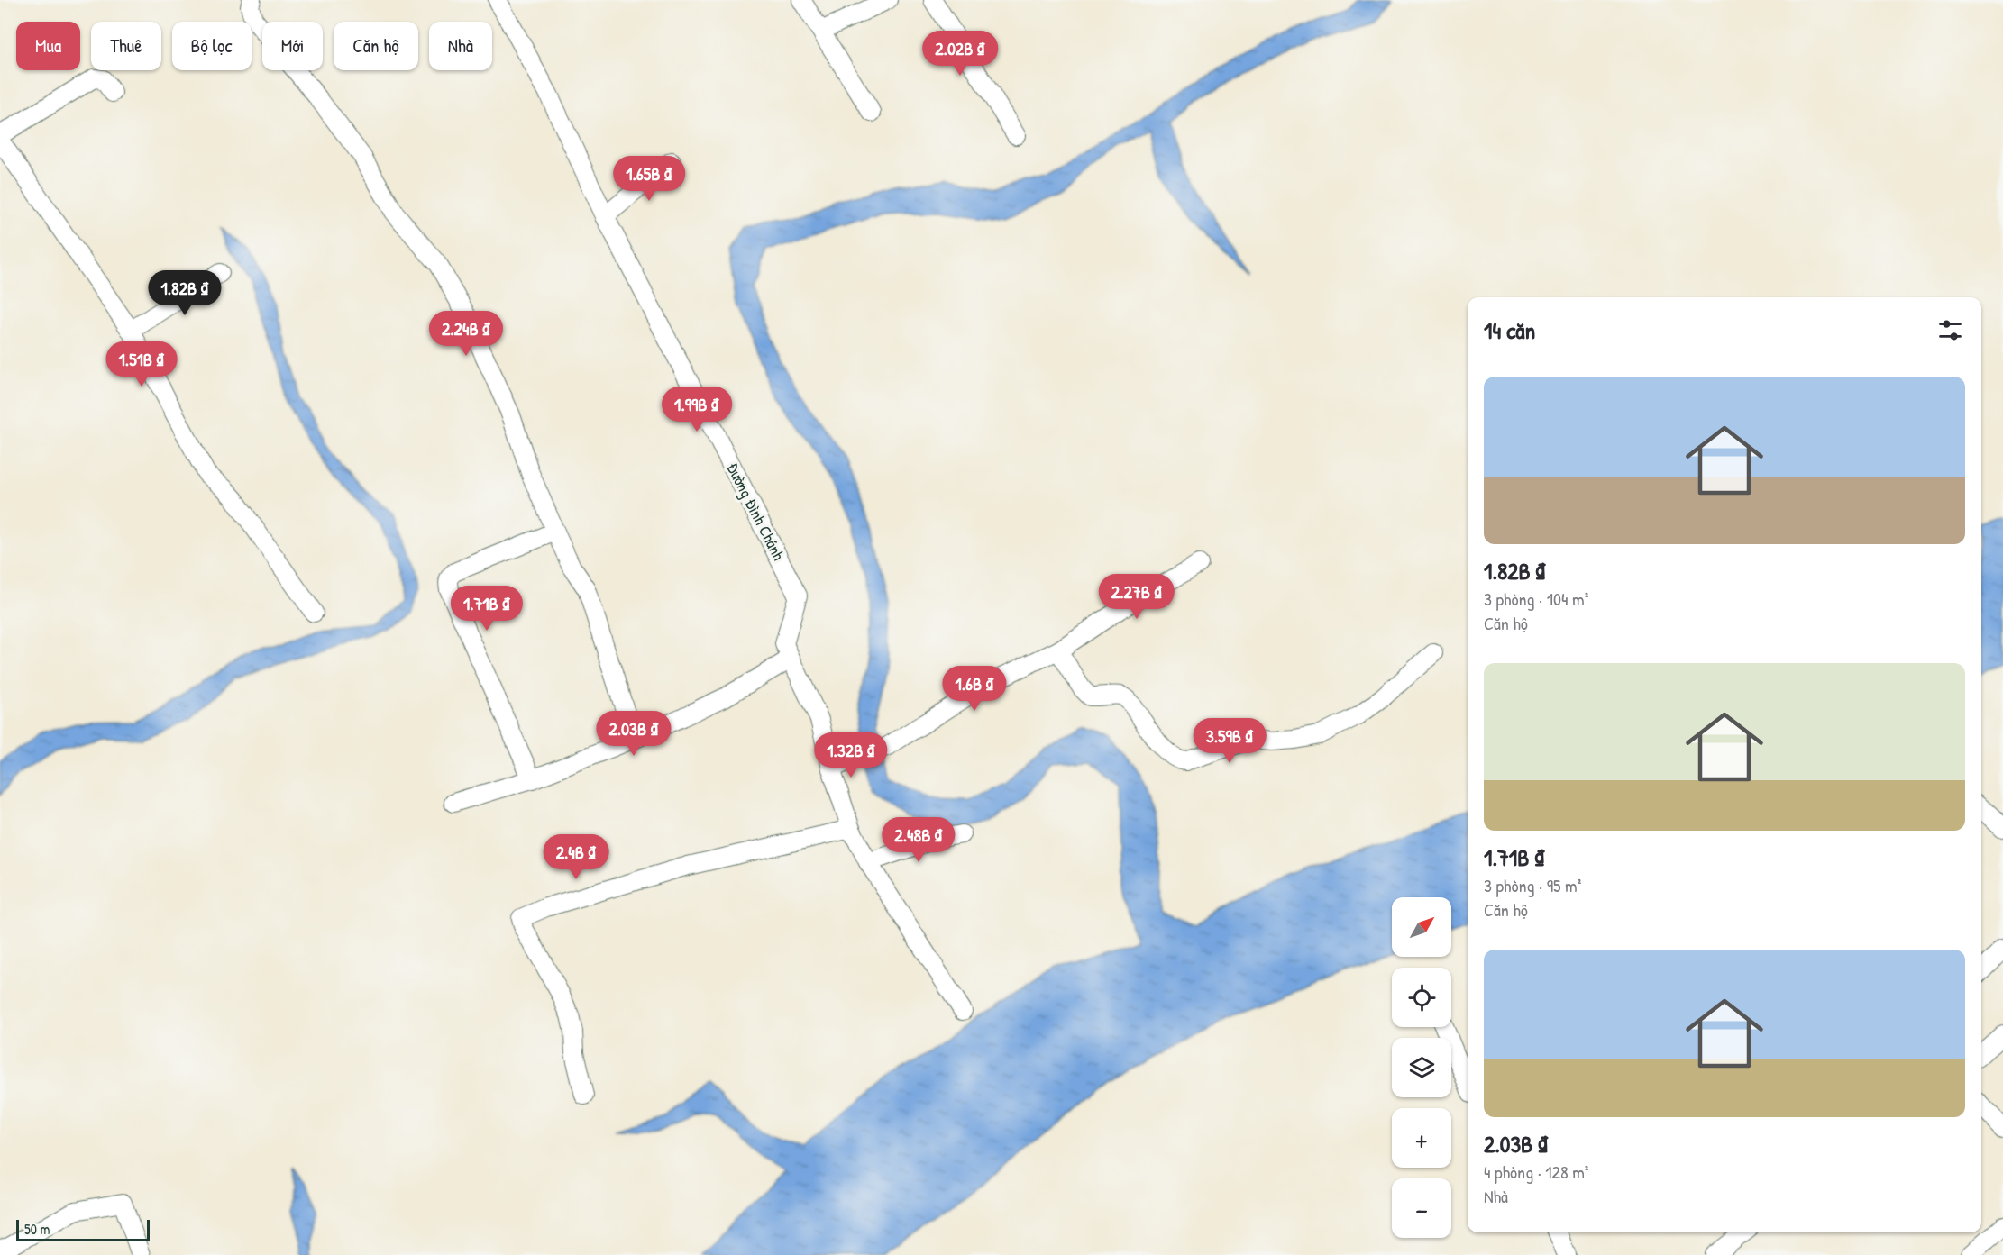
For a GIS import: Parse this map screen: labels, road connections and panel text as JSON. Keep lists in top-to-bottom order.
{
  "streets": {
    "street": ["Đường Đình Chánh"]
  },
  "scale_bar": "50 m",
  "north": "top right",
  "page": {
    "chip": [
      "Mua",
      "Thuê",
      "Bộ lọc",
      "Mới",
      "Căn hộ",
      "Nhà"
    ],
    "price": [
      "2.02B ₫",
      "1.65B ₫",
      "1.82B ₫",
      "2.24B ₫",
      "1.51B ₫",
      "1.99B ₫",
      "2.27B ₫",
      "1.71B ₫",
      "1.6B ₫",
      "2.03B ₫",
      "3.59B ₫",
      "1.32B ₫",
      "2.48B ₫",
      "2.4B ₫"
    ],
    "heading": "14 căn",
    "list": [
      {
        "name": "1.82B ₫",
        "note": "3 phòng · 104 m² · Căn hộ"
      },
      {
        "name": "1.71B ₫",
        "note": "3 phòng · 95 m² · Căn hộ"
      },
      {
        "name": "2.03B ₫",
        "note": "4 phòng · 128 m² · Nhà"
      }
    ],
    "map_buttons": ["+", "−"],
    "scale": "50 m"
  }
}
